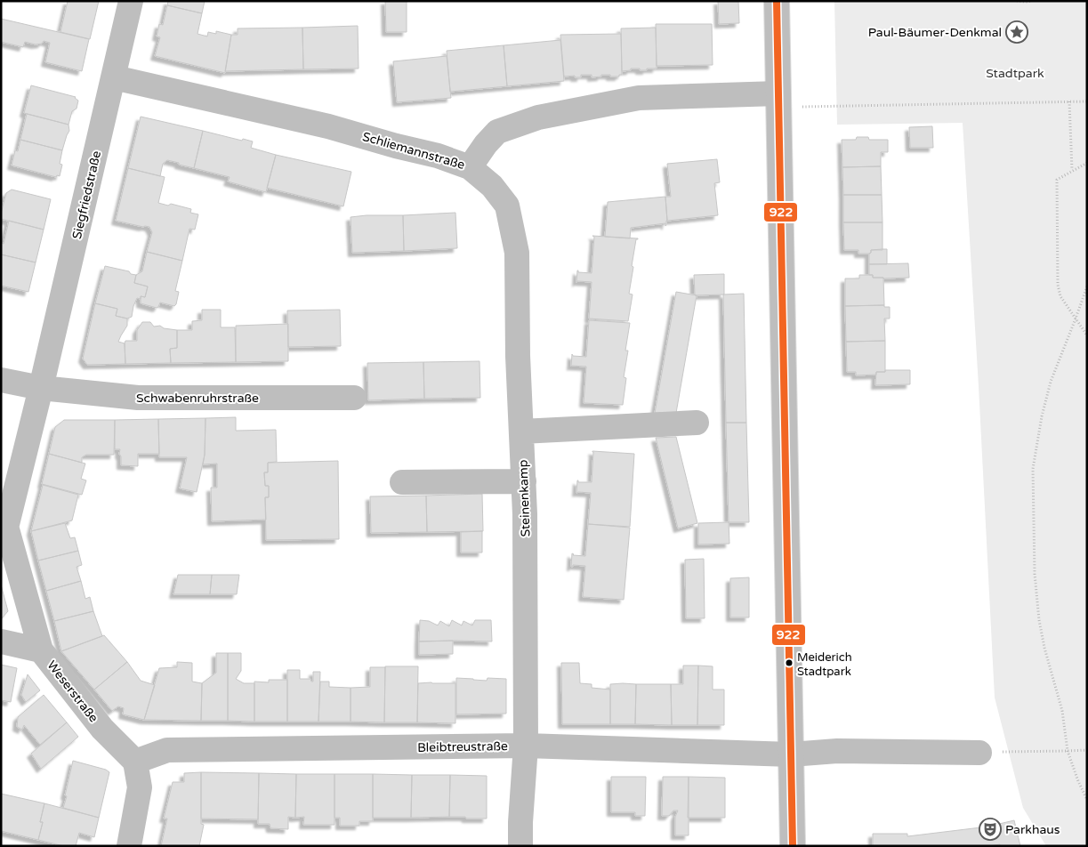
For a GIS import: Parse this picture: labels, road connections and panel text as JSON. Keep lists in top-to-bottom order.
{
  "streets": {
    "street": [
      "Schliemannstraße",
      "Siegfriedstraße",
      "Schwabenruhrstraße",
      "Steinenkamp",
      "Weserstraße",
      "Bleibtreustraße"
    ]
  },
  "crossings": [
    ["Schliemannstraße", "Siegfriedstraße"],
    ["Schliemannstraße", "Steinenkamp"],
    ["Siegfriedstraße", "Schwabenruhrstraße"],
    ["Siegfriedstraße", "Weserstraße"],
    ["Schwabenruhrstraße", "Weserstraße"],
    ["Steinenkamp", "Bleibtreustraße"],
    ["Weserstraße", "Bleibtreustraße"]
  ],
  "parks": ["Stadtpark"],
  "places": {
    "place": ["Paul-Bäumer-Denkmal"],
    "other": ["Meiderich Stadtpark"],
    "theatre": ["Parkhaus"]
  },
  "lines": ["transit line 922"]
}
